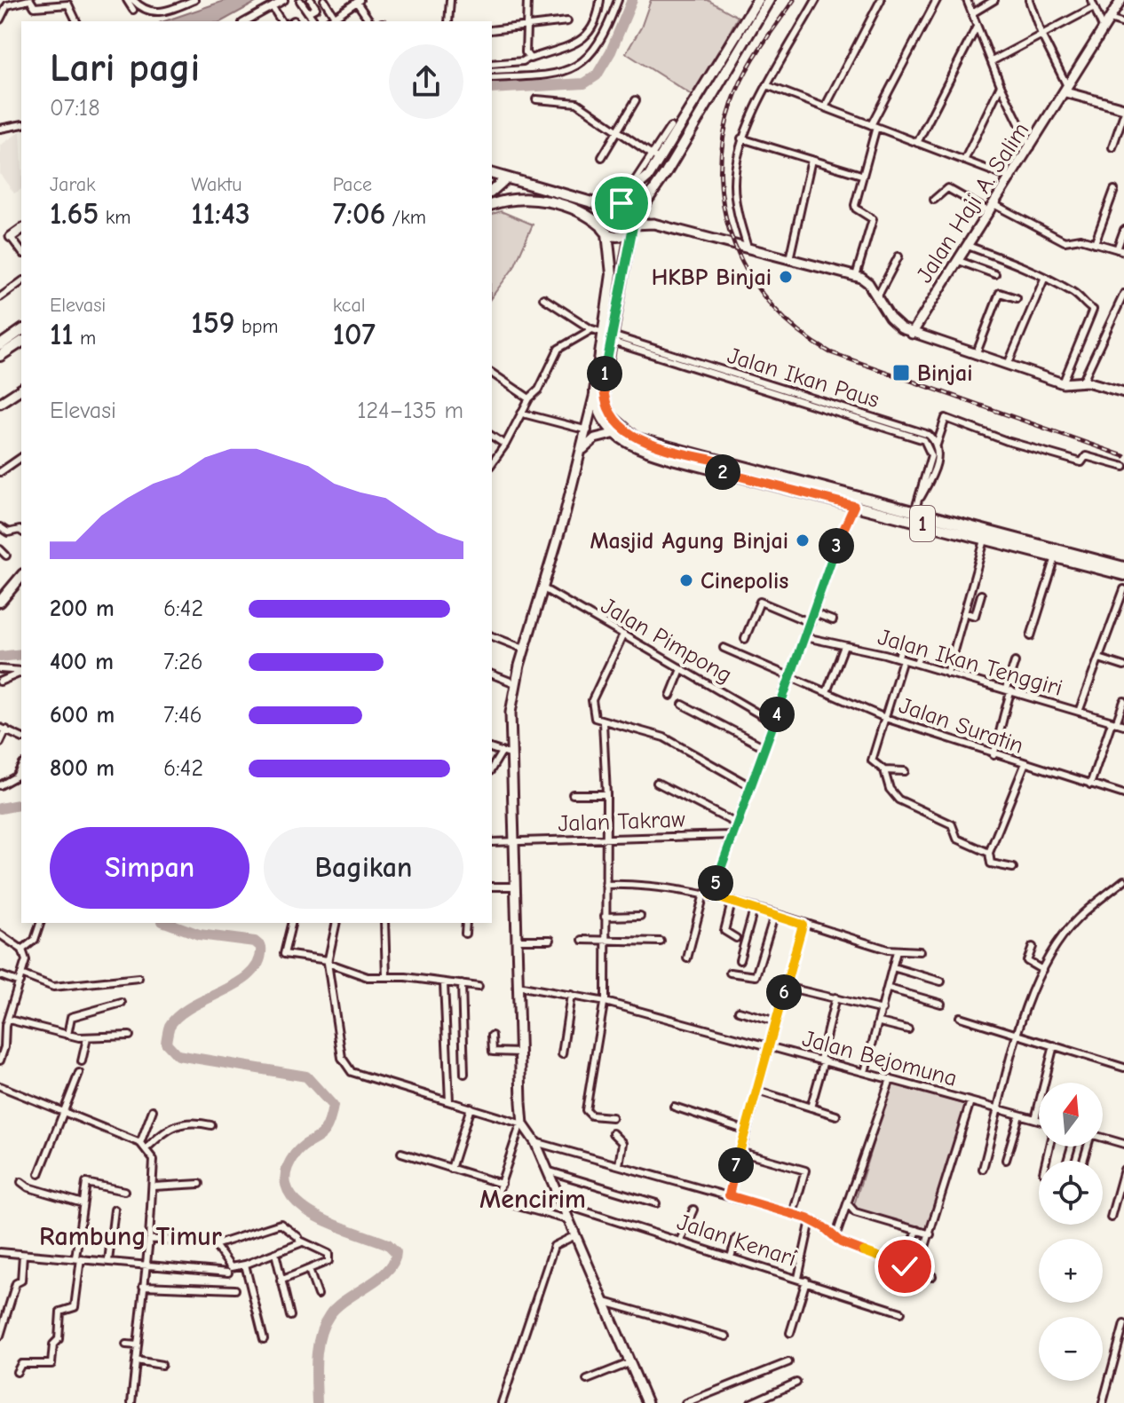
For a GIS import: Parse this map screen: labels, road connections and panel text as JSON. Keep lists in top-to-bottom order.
{
  "streets": {
    "main road": ["1"],
    "street": [
      "Jalan Haji A. Salim",
      "Jalan Ikan Paus",
      "Jalan Pimpong",
      "Jalan Ikan Tenggiri",
      "Jalan Suratin",
      "Jalan Takraw",
      "Jalan Bejomuna",
      "Jalan Kenari"
    ]
  },
  "crossings": [
    ["Jalan Ikan Paus", "1"],
    ["Jalan Pimpong", "Jalan Suratin"]
  ],
  "districts": ["Mencirim", "Rambung Timur"],
  "places": {
    "other": ["HKBP Binjai", "Masjid Agung Binjai", "Cinepolis"],
    "transit": ["Binjai"]
  },
  "north": "top",
  "page": {
    "heading": ["Lari pagi", "07:18"],
    "stats": [
      ["Jarak", "1.65 km"],
      ["Waktu", "11:43"],
      ["Pace", "7:06 /km"],
      ["Elevasi", "11 m"],
      ["159 bpm"],
      ["kcal", "107"]
    ],
    "pins": [
      "1",
      "2",
      "3",
      "4",
      "5",
      "6",
      "7"
    ],
    "chart": ["Elevasi", "124–135 m"],
    "list": [
      {
        "name": "200 m",
        "note": "6:42"
      },
      {
        "name": "400 m",
        "note": "7:26"
      },
      {
        "name": "600 m",
        "note": "7:46"
      },
      {
        "name": "800 m",
        "note": "6:42"
      }
    ],
    "buttons": ["Simpan", "Bagikan"],
    "map_buttons": ["+", "−"]
  }
}
